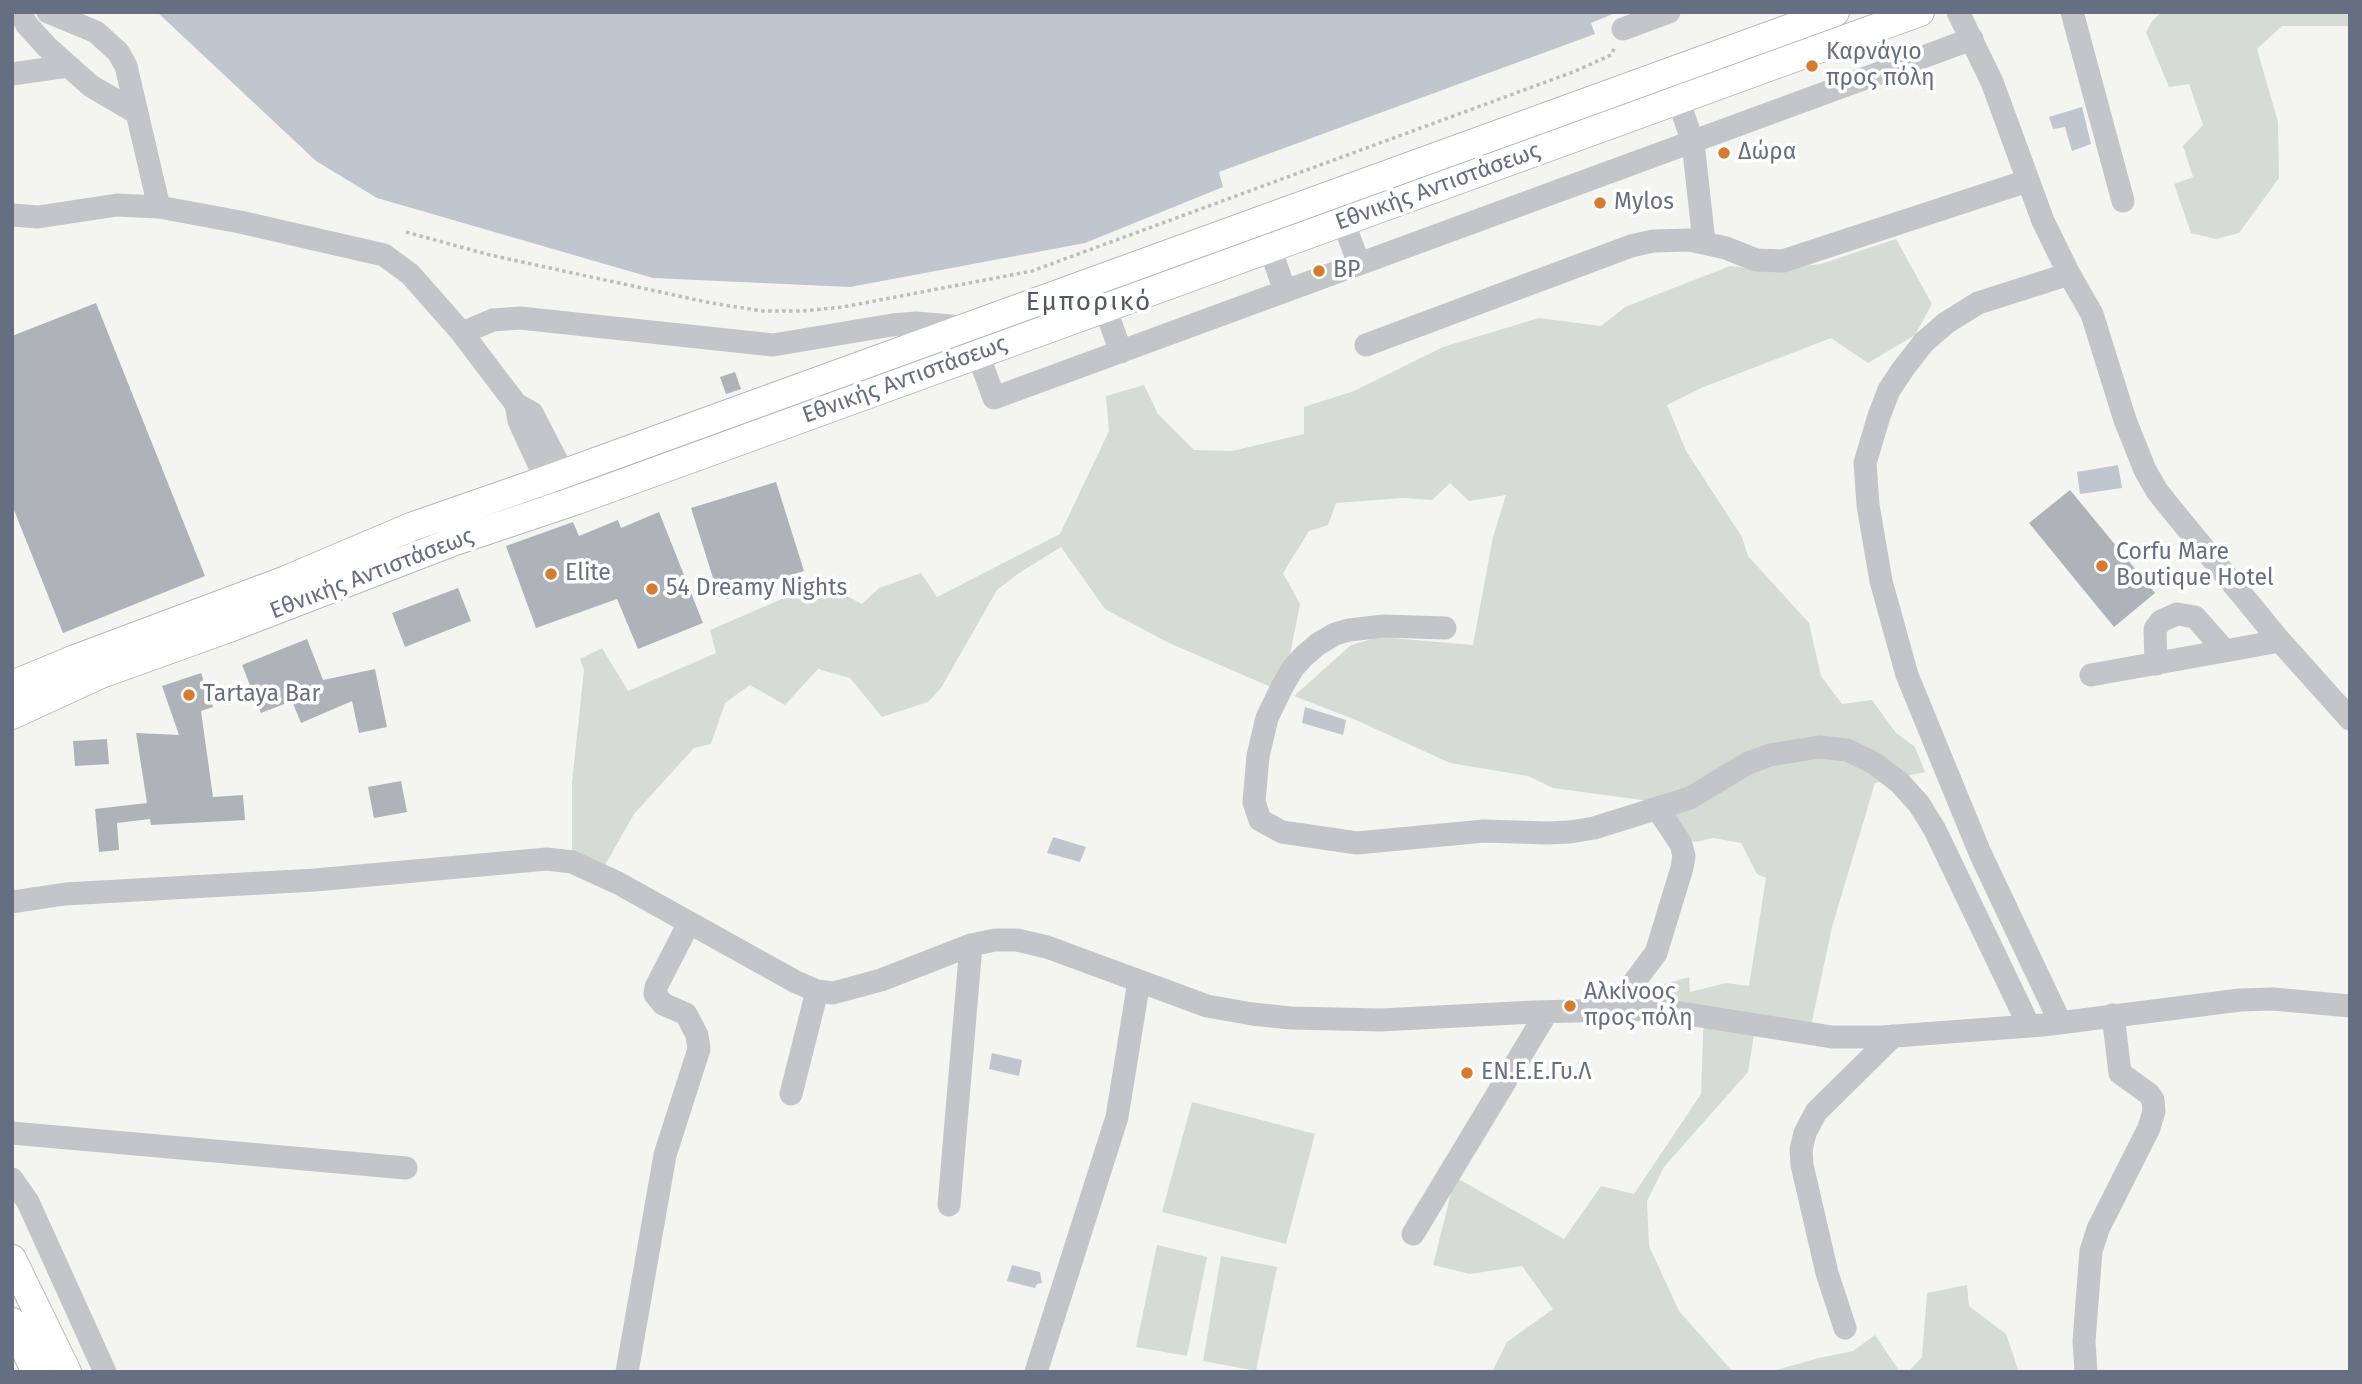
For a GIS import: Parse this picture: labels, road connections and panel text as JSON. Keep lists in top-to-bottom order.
{
  "streets": {
    "main road": ["Εθνικής Αντιστάσεως"]
  },
  "districts": ["Εμπορικό"],
  "places": [
    "Καρνάγιο προς πόλη",
    "Δώρα",
    "Mylos",
    "BP",
    "Corfu Mare Boutique Hotel",
    "Elite",
    "54 Dreamy Nights",
    "Tartaya Bar",
    "Αλκίνοος προς πόλη",
    "ΕΝ.Ε.Ε.Γυ.Λ"
  ]
}
